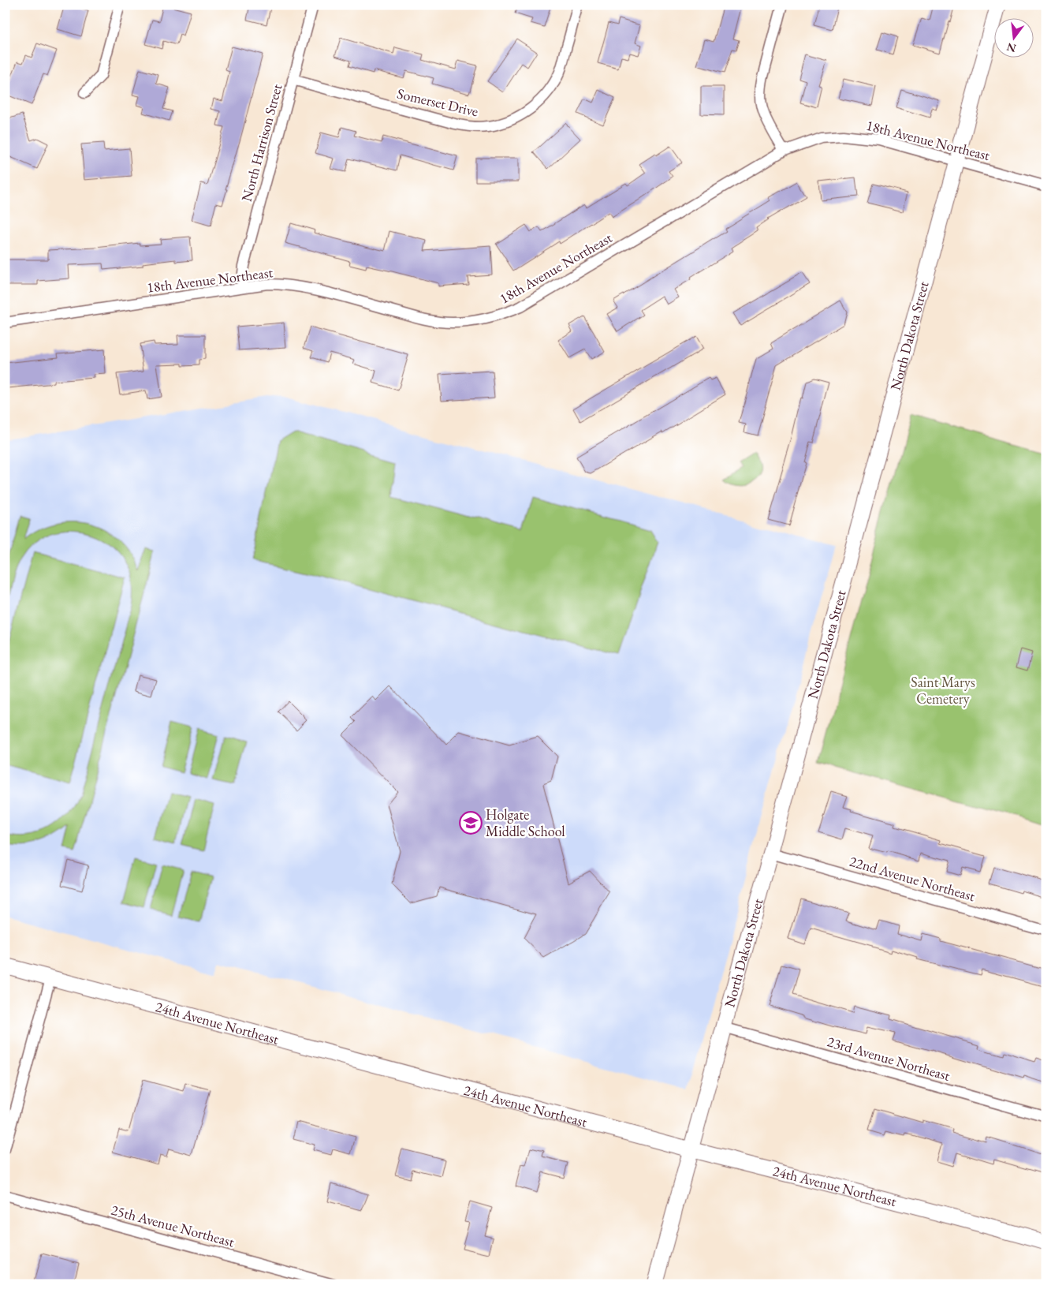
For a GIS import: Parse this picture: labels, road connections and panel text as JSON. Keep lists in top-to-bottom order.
{
  "streets": {
    "street": [
      "Somerset Drive",
      "18th Avenue Northeast",
      "North Harrison Street",
      "North Dakota Street",
      "22nd Avenue Northeast",
      "24th Avenue Northeast",
      "23rd Avenue Northeast",
      "25th Avenue Northeast"
    ]
  },
  "crossings": [
    ["Somerset Drive", "North Harrison Street"],
    ["18th Avenue Northeast", "North Harrison Street"],
    ["18th Avenue Northeast", "North Dakota Street"],
    ["North Dakota Street", "22nd Avenue Northeast"],
    ["North Dakota Street", "24th Avenue Northeast"],
    ["North Dakota Street", "23rd Avenue Northeast"]
  ],
  "parks": ["Saint Marys Cemetery"],
  "places": {
    "school or university": ["Holgate Middle School"]
  },
  "north": "bottom"
}
